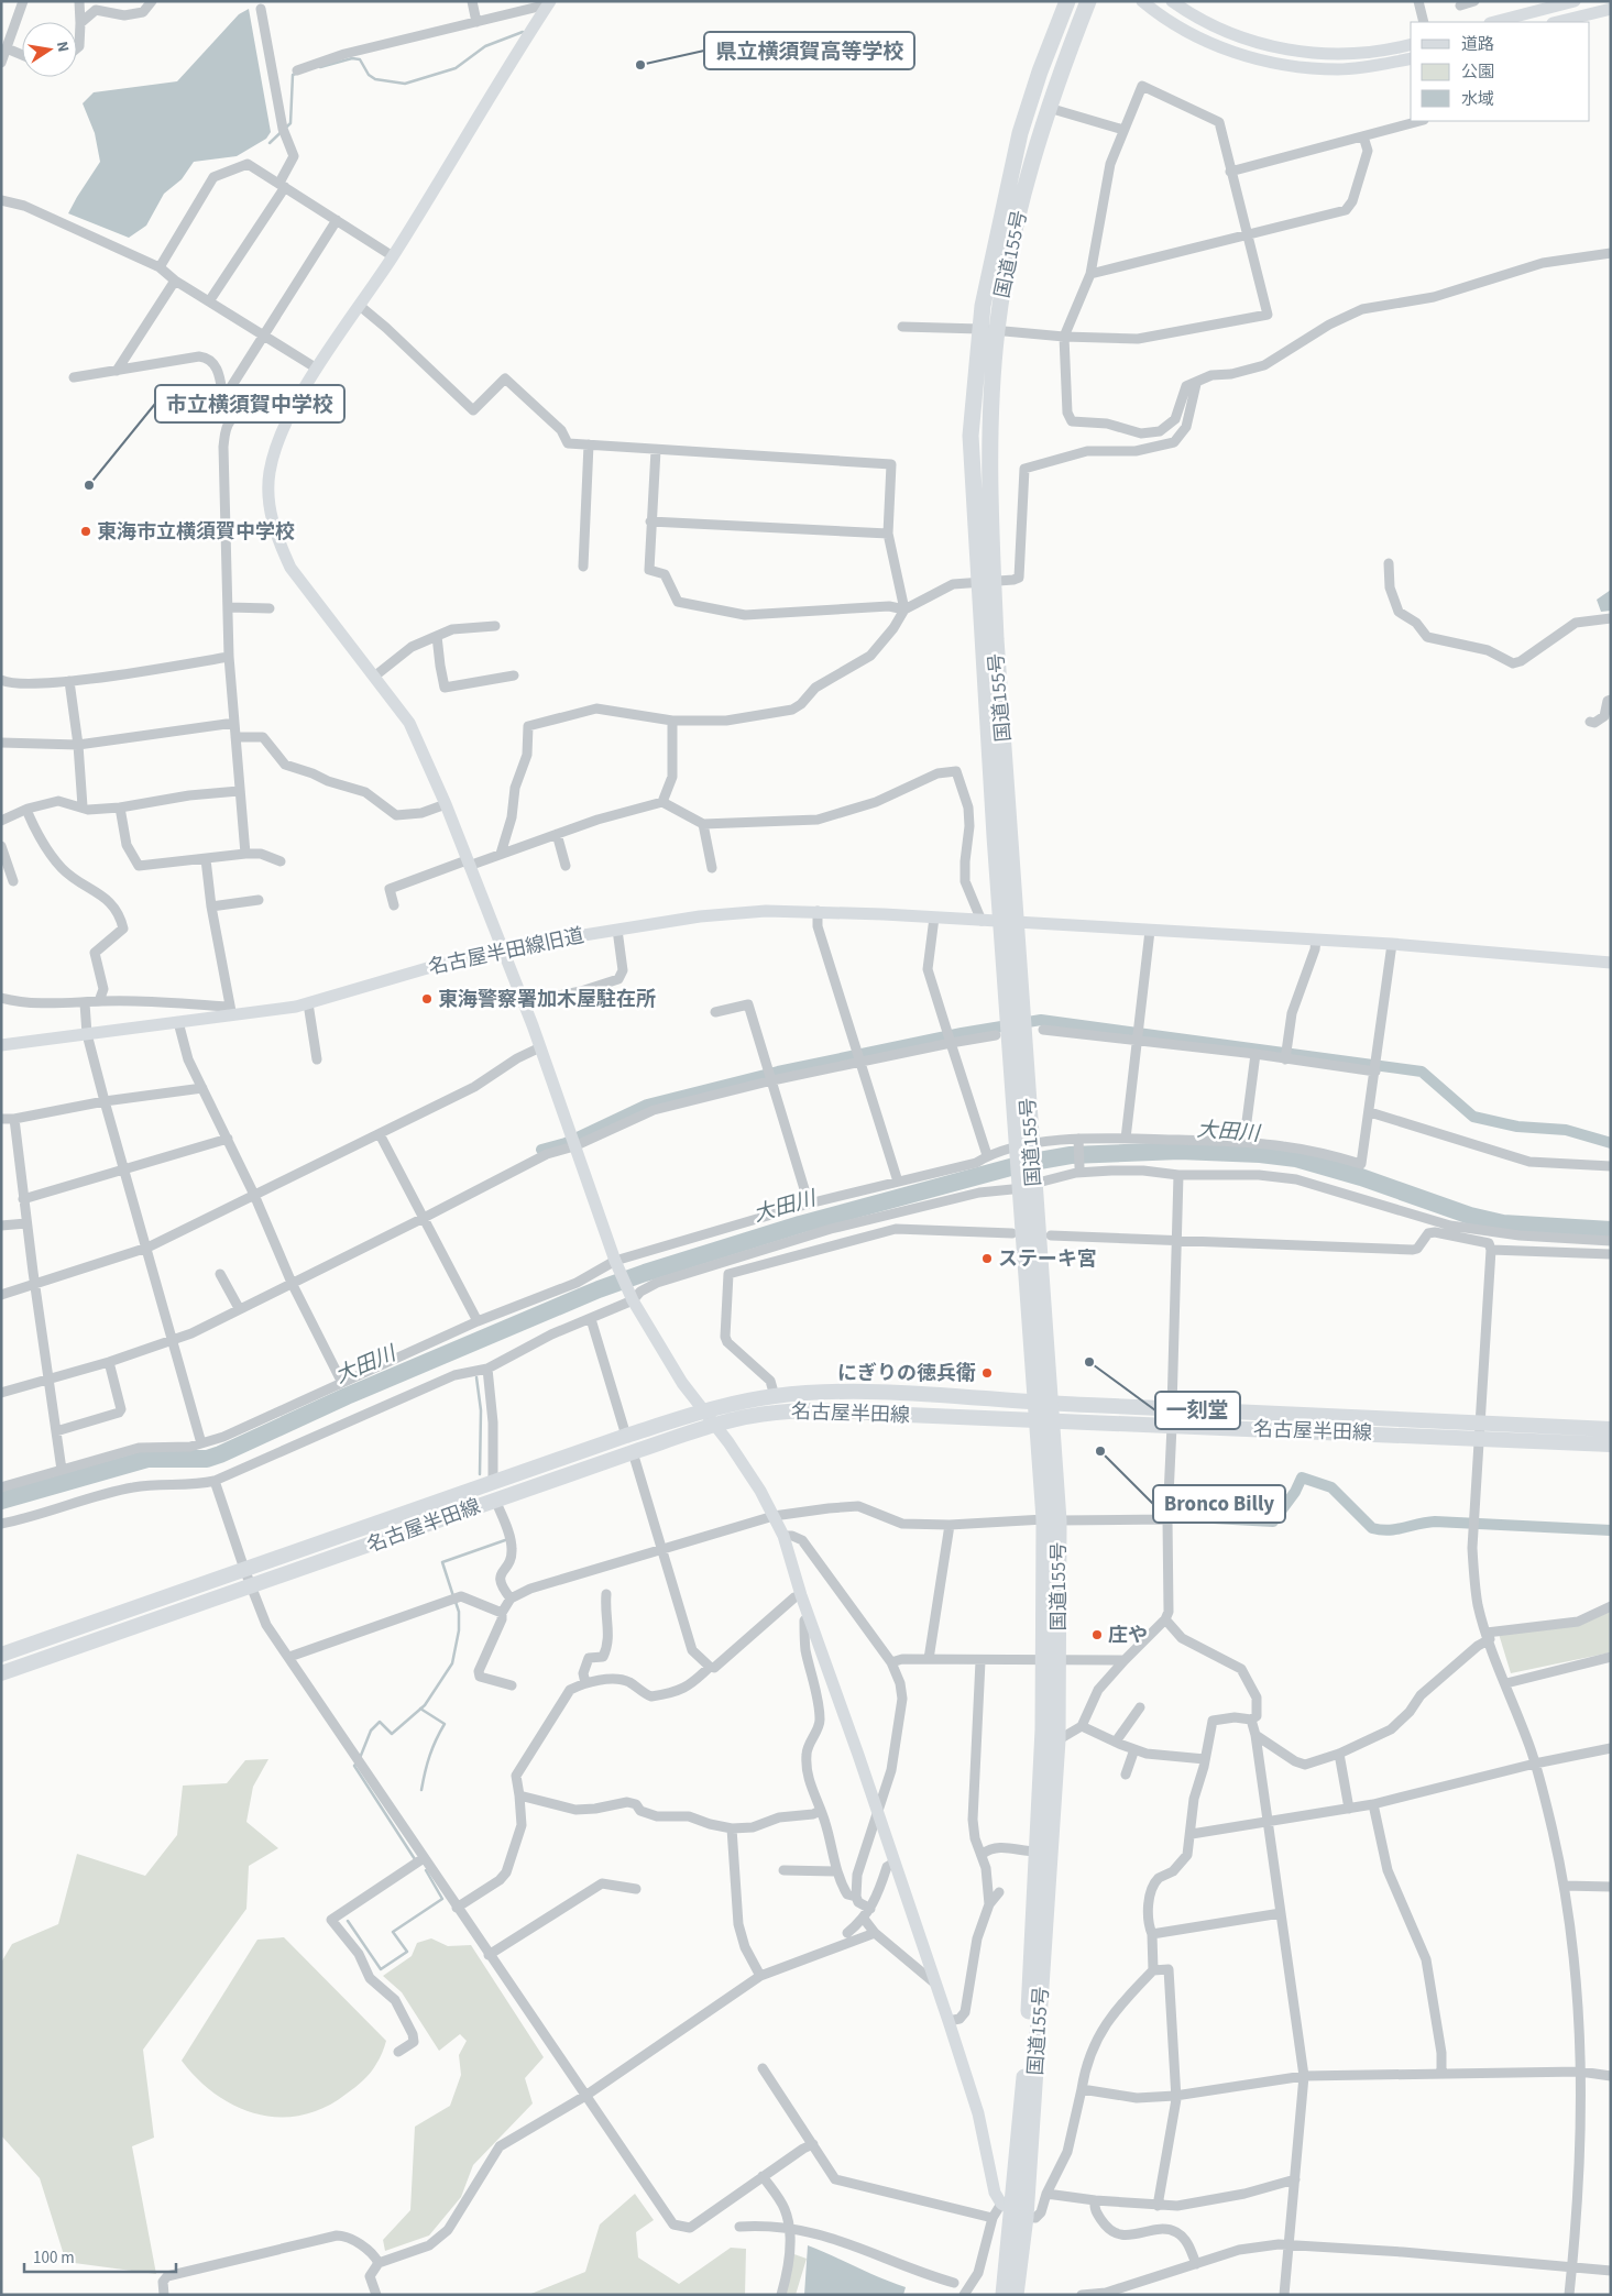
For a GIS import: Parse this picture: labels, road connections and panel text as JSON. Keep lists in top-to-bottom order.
{
  "streets": {
    "highway": ["国道155号"],
    "main road": ["名古屋半田線"],
    "street": ["名古屋半田線旧道"]
  },
  "crossings": [
    ["国道155号", "名古屋半田線旧道"],
    ["国道155号", "名古屋半田線"]
  ],
  "water": ["大田川"],
  "places": [
    "県立横須賀高等学校",
    "市立横須賀中学校",
    "東海市立横須賀中学校",
    "東海警察署加木屋駐在所",
    "ステーキ宮",
    "一刻堂",
    "にぎりの徳兵衛",
    "Bronco Billy",
    "庄や"
  ],
  "legend": ["道路", "公園", "水域"],
  "scale_bar": "100 m",
  "north": "right"
}
